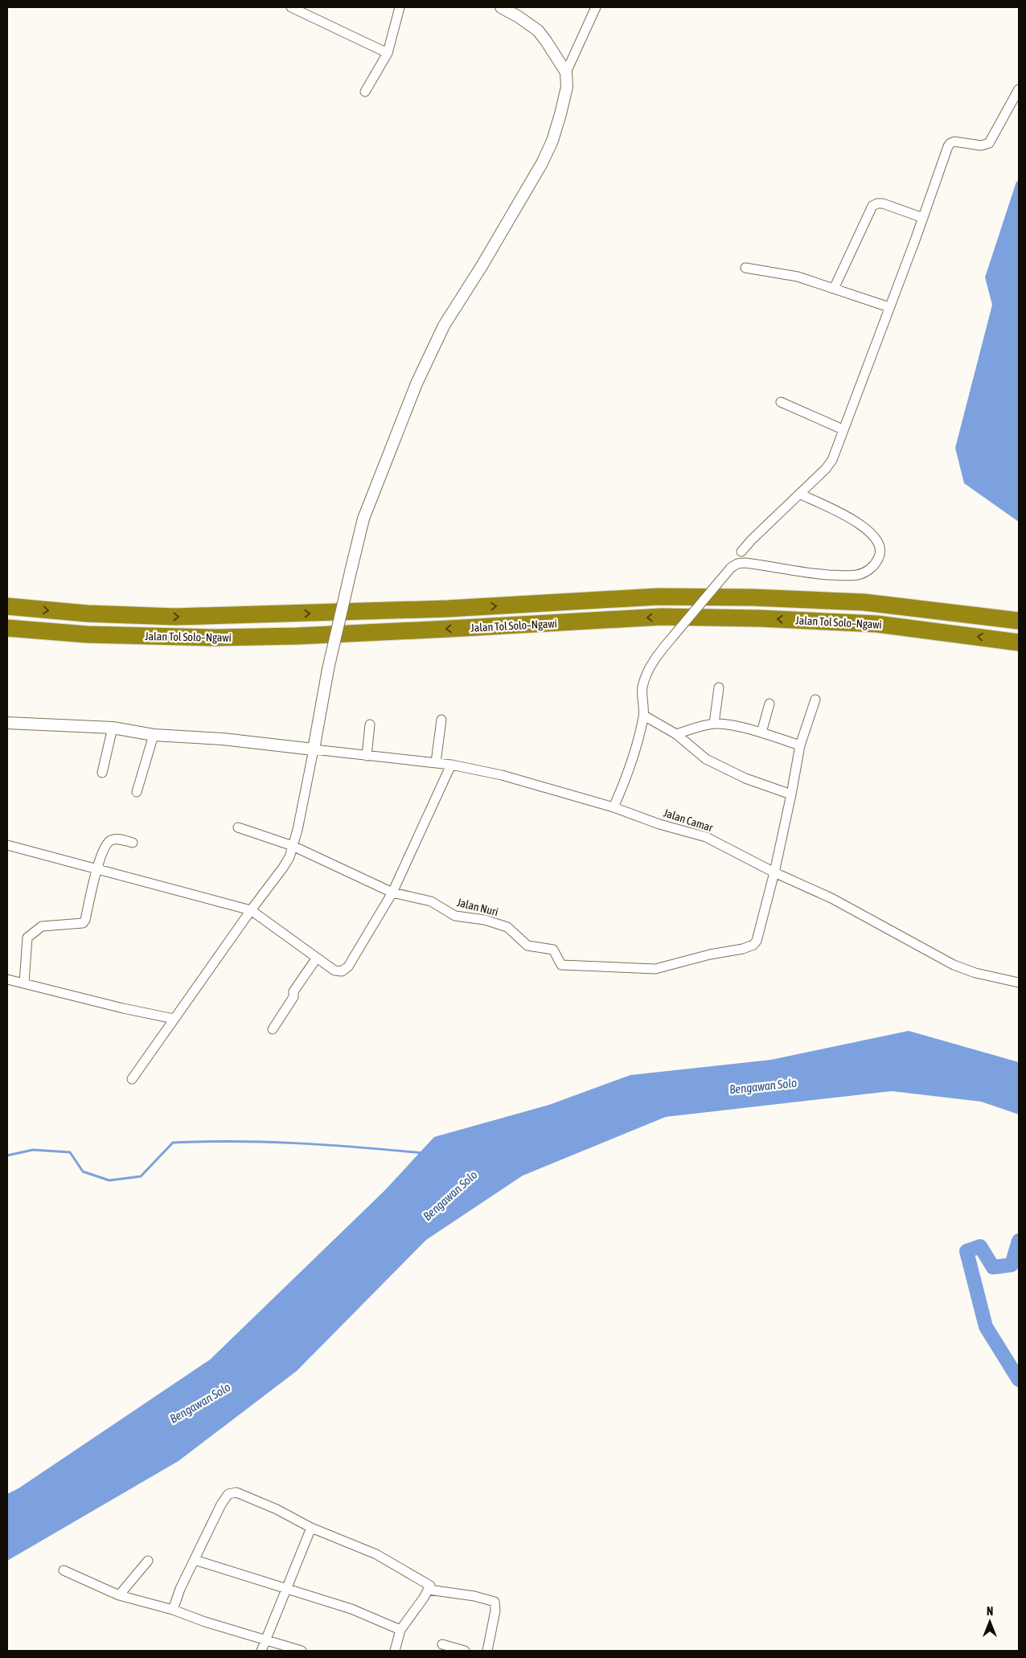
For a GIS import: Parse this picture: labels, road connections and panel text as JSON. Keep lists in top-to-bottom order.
{
  "streets": {
    "highway": ["Jalan Tol Solo–Ngawi"],
    "street": ["Jalan Camar", "Jalan Nuri"]
  },
  "crossings": [
    ["Jalan Camar", "Jalan Nuri"]
  ],
  "water": ["Bengawan Solo"],
  "north": "top"
}
